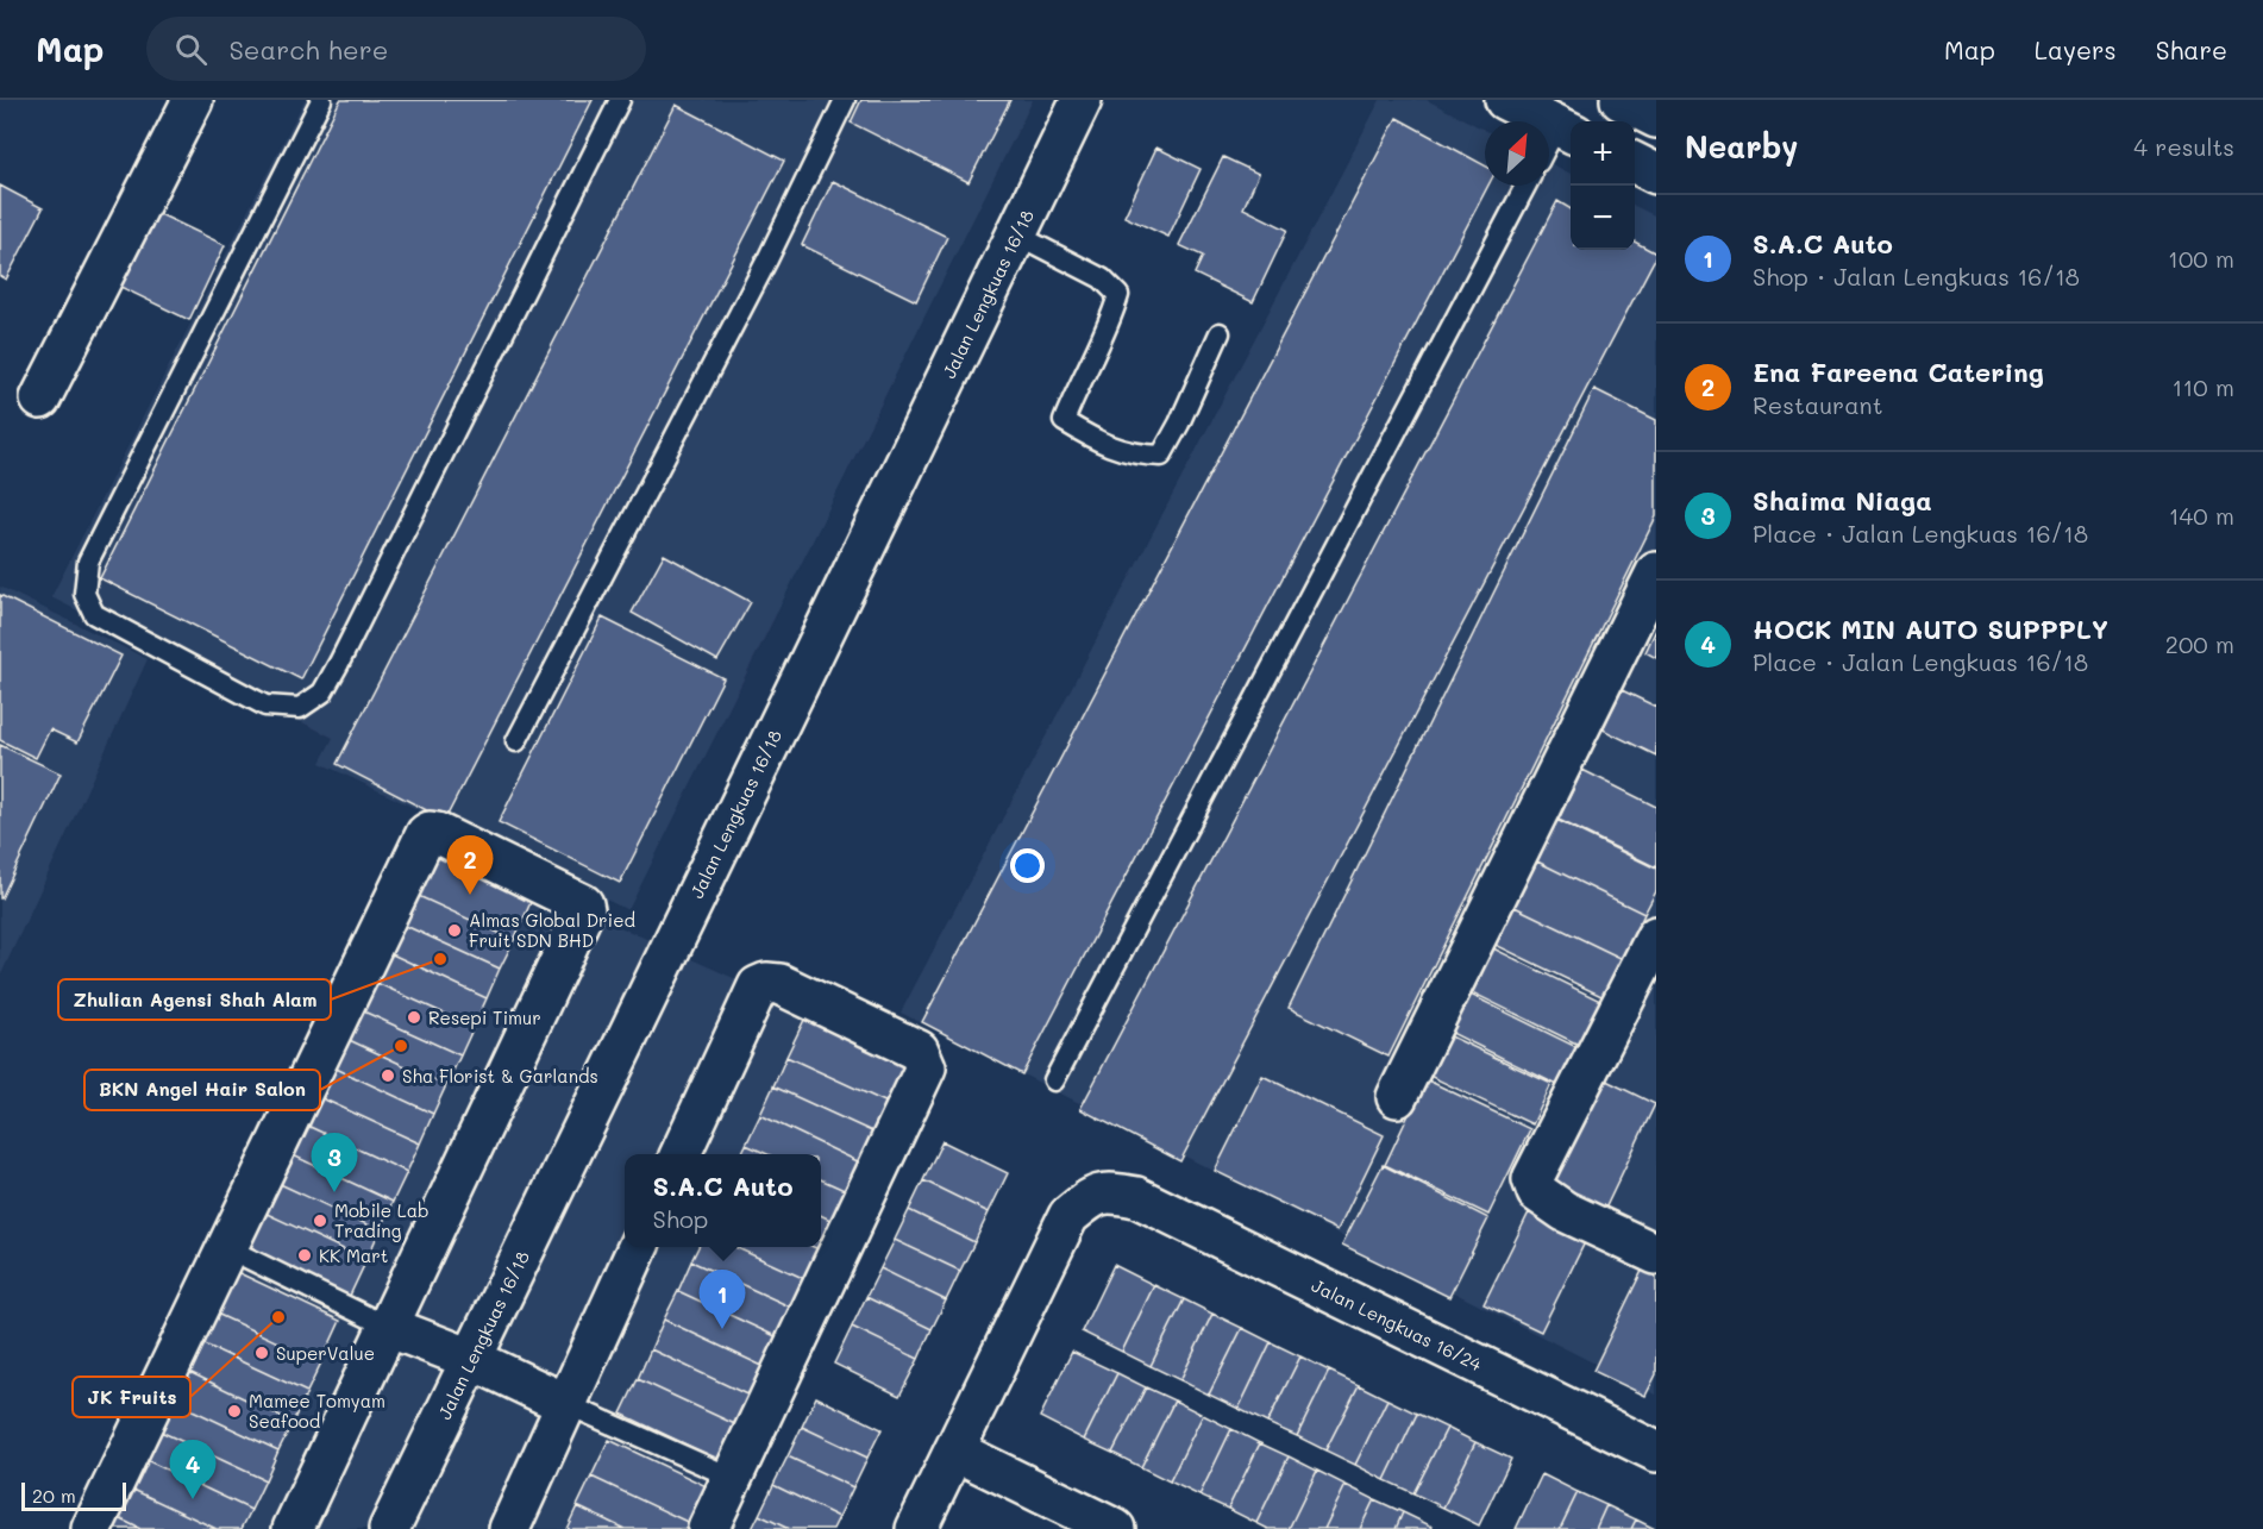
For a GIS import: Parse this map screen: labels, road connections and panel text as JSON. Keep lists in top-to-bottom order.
{
  "streets": {
    "street": ["Jalan Lengkuas 16/18", "Jalan Lengkuas 16/24"]
  },
  "places": [
    "Almas Global Dried Fruit SDN BHD",
    "Zhulian Agensi Shah Alam",
    "Resepi Timur",
    "BKN Angel Hair Salon",
    "Sha Florist & Garlands",
    "Mobile Lab Trading",
    "KK Mart",
    "JK Fruits",
    "SuperValue",
    "Mamee Tomyam Seafood"
  ],
  "scale_bar": "20 m",
  "north": "top right",
  "page": {
    "header": "Map",
    "search": "Search here",
    "nav": ["Map", "Layers", "Share"],
    "heading": ["Nearby", "4 results"],
    "map_buttons": ["+", "−"],
    "list": [
      {
        "mark": "1",
        "name": "S.A.C Auto",
        "note": "Shop · Jalan Lengkuas 16/18",
        "value": "100 m"
      },
      {
        "mark": "2",
        "name": "Ena Fareena Catering",
        "note": "Restaurant",
        "value": "110 m"
      },
      {
        "mark": "3",
        "name": "Shaima Niaga",
        "note": "Place · Jalan Lengkuas 16/18",
        "value": "140 m"
      },
      {
        "mark": "4",
        "name": "HOCK MIN AUTO SUPPPLY",
        "note": "Place · Jalan Lengkuas 16/18",
        "value": "200 m"
      }
    ],
    "pins": [
      "2",
      "3",
      "1",
      "4"
    ],
    "popup": ["S.A.C Auto", "Shop"],
    "scale": "20 m"
  }
}
